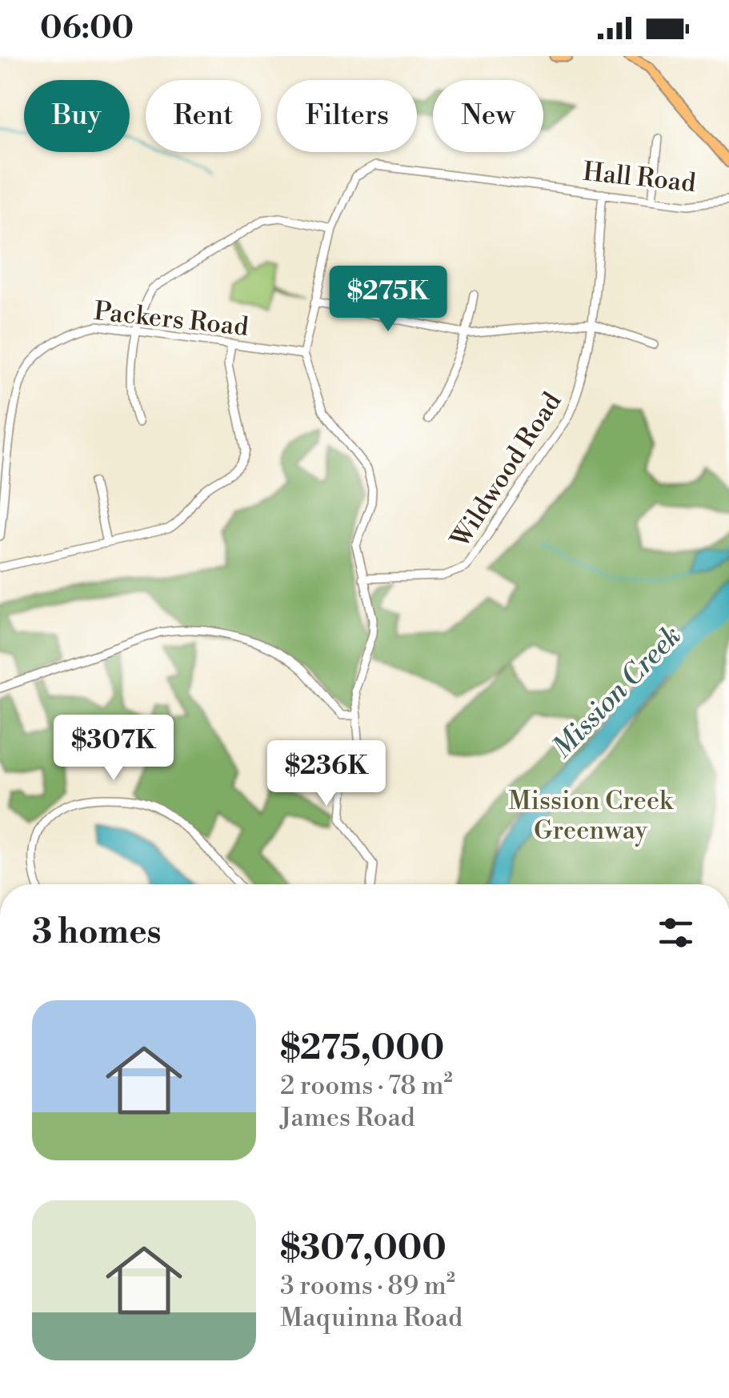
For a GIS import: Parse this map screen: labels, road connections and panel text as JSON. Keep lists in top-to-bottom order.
{
  "streets": {
    "street": ["Hall Road", "Packers Road", "Wildwood Road"]
  },
  "crossings": [
    ["Hall Road", "Packers Road"],
    ["Hall Road", "Wildwood Road"]
  ],
  "water": ["Mission Creek"],
  "parks": ["Mission Creek Greenway"],
  "page": {
    "status": "06:00",
    "chip": [
      "Buy",
      "Rent",
      "Filters",
      "New"
    ],
    "price": ["$275K", "$307K", "$236K"],
    "heading": "3 homes",
    "list": [
      {
        "name": "$275,000",
        "note": "2 rooms · 78 m² · James Road"
      },
      {
        "name": "$307,000",
        "note": "3 rooms · 89 m² · Maquinna Road"
      }
    ]
  }
}
